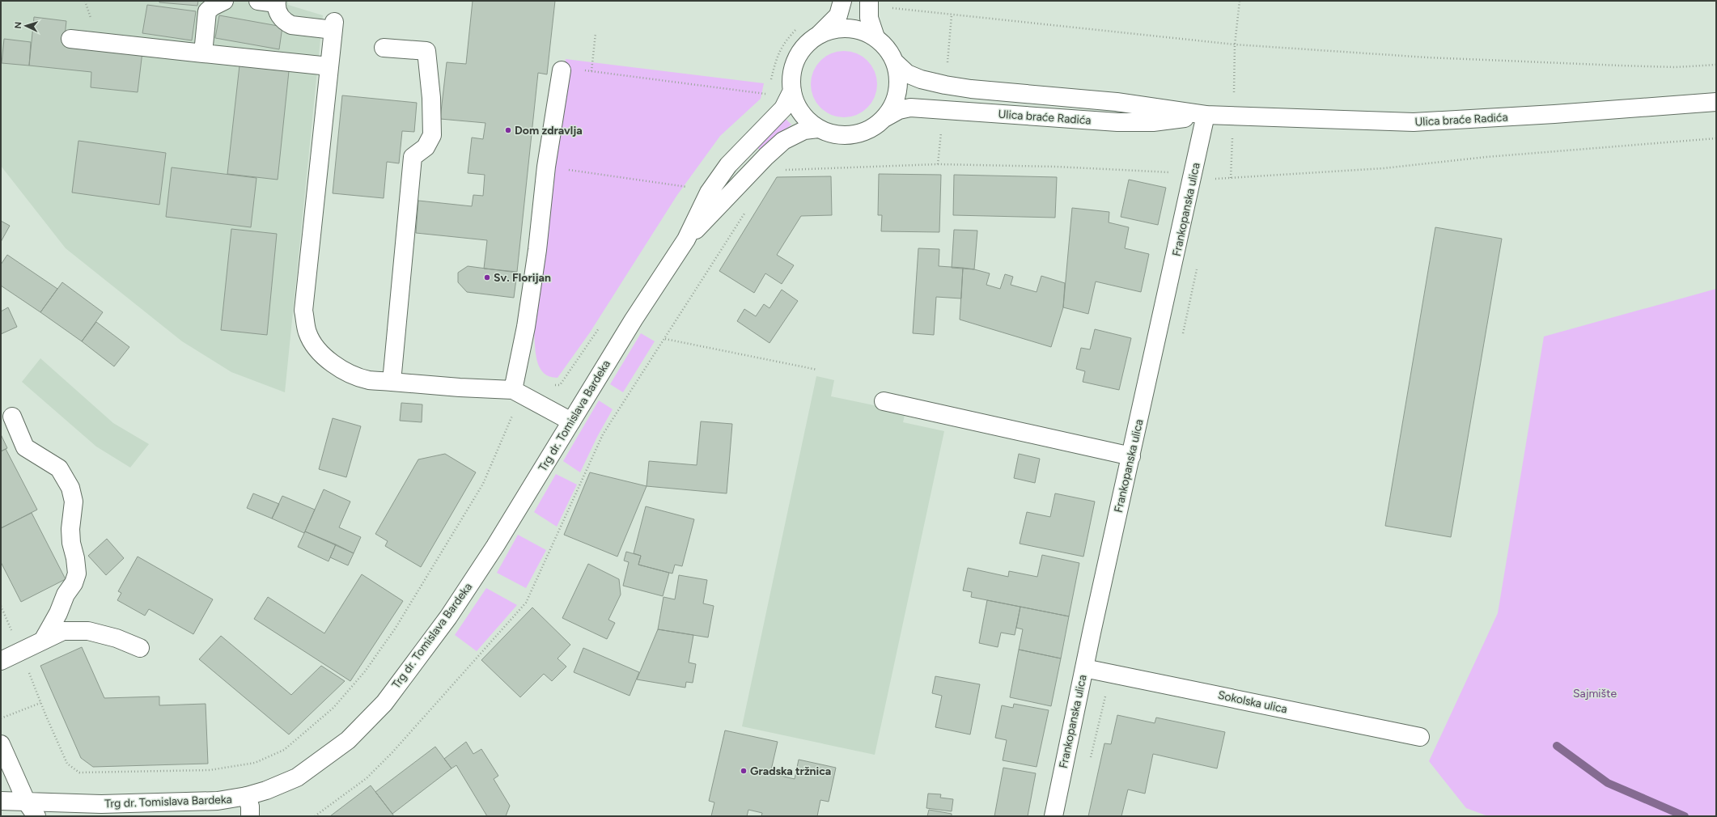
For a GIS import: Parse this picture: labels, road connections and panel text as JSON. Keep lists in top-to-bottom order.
{
  "streets": {
    "main road": [
      "Ulica braće Radića",
      "Frankopanska ulica",
      "Trg dr. Tomislava Bardeka",
      "Sokolska ulica"
    ]
  },
  "crossings": [
    ["Ulica braće Radića", "Frankopanska ulica"],
    ["Ulica braće Radića", "Trg dr. Tomislava Bardeka"],
    ["Frankopanska ulica", "Sokolska ulica"]
  ],
  "parks": ["Sajmište"],
  "places": ["Dom zdravlja", "Sv. Florijan", "Gradska tržnica"],
  "north": "left"
}
